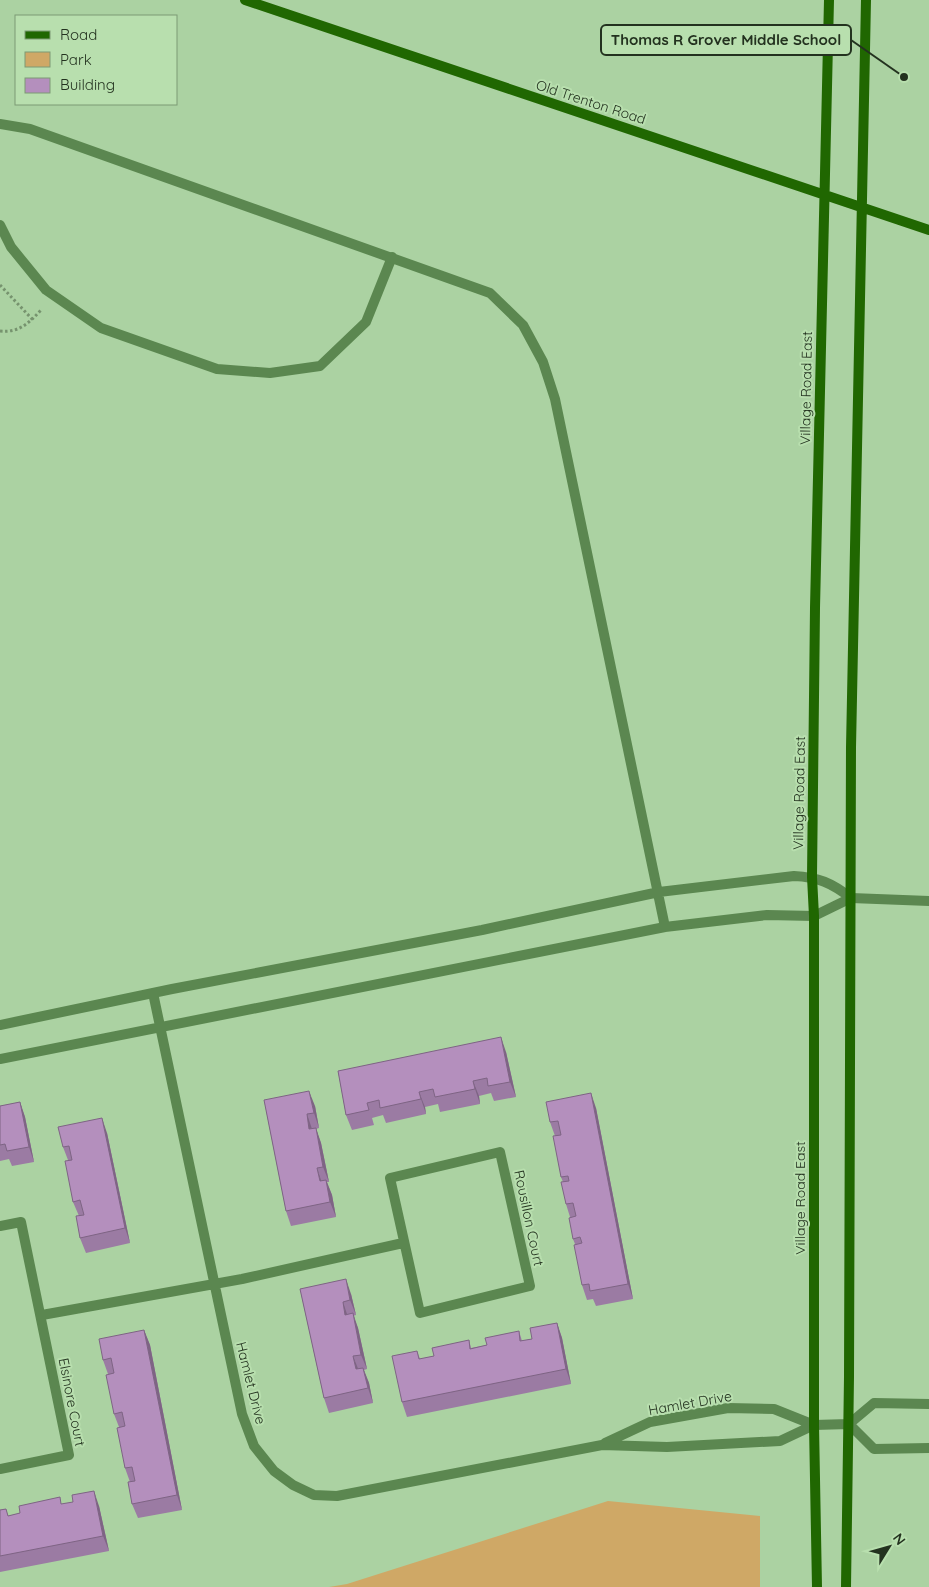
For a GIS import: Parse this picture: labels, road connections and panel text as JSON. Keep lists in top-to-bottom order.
{
  "streets": {
    "main road": ["Old Trenton Road", "Village Road East"],
    "street": ["Rousillon Court", "Hamlet Drive", "Elsinore Court"]
  },
  "crossings": [
    ["Old Trenton Road", "Village Road East"],
    ["Village Road East", "Hamlet Drive"]
  ],
  "places": ["Thomas R Grover Middle School"],
  "legend": ["Road", "Park", "Building"],
  "north": "top right"
}
